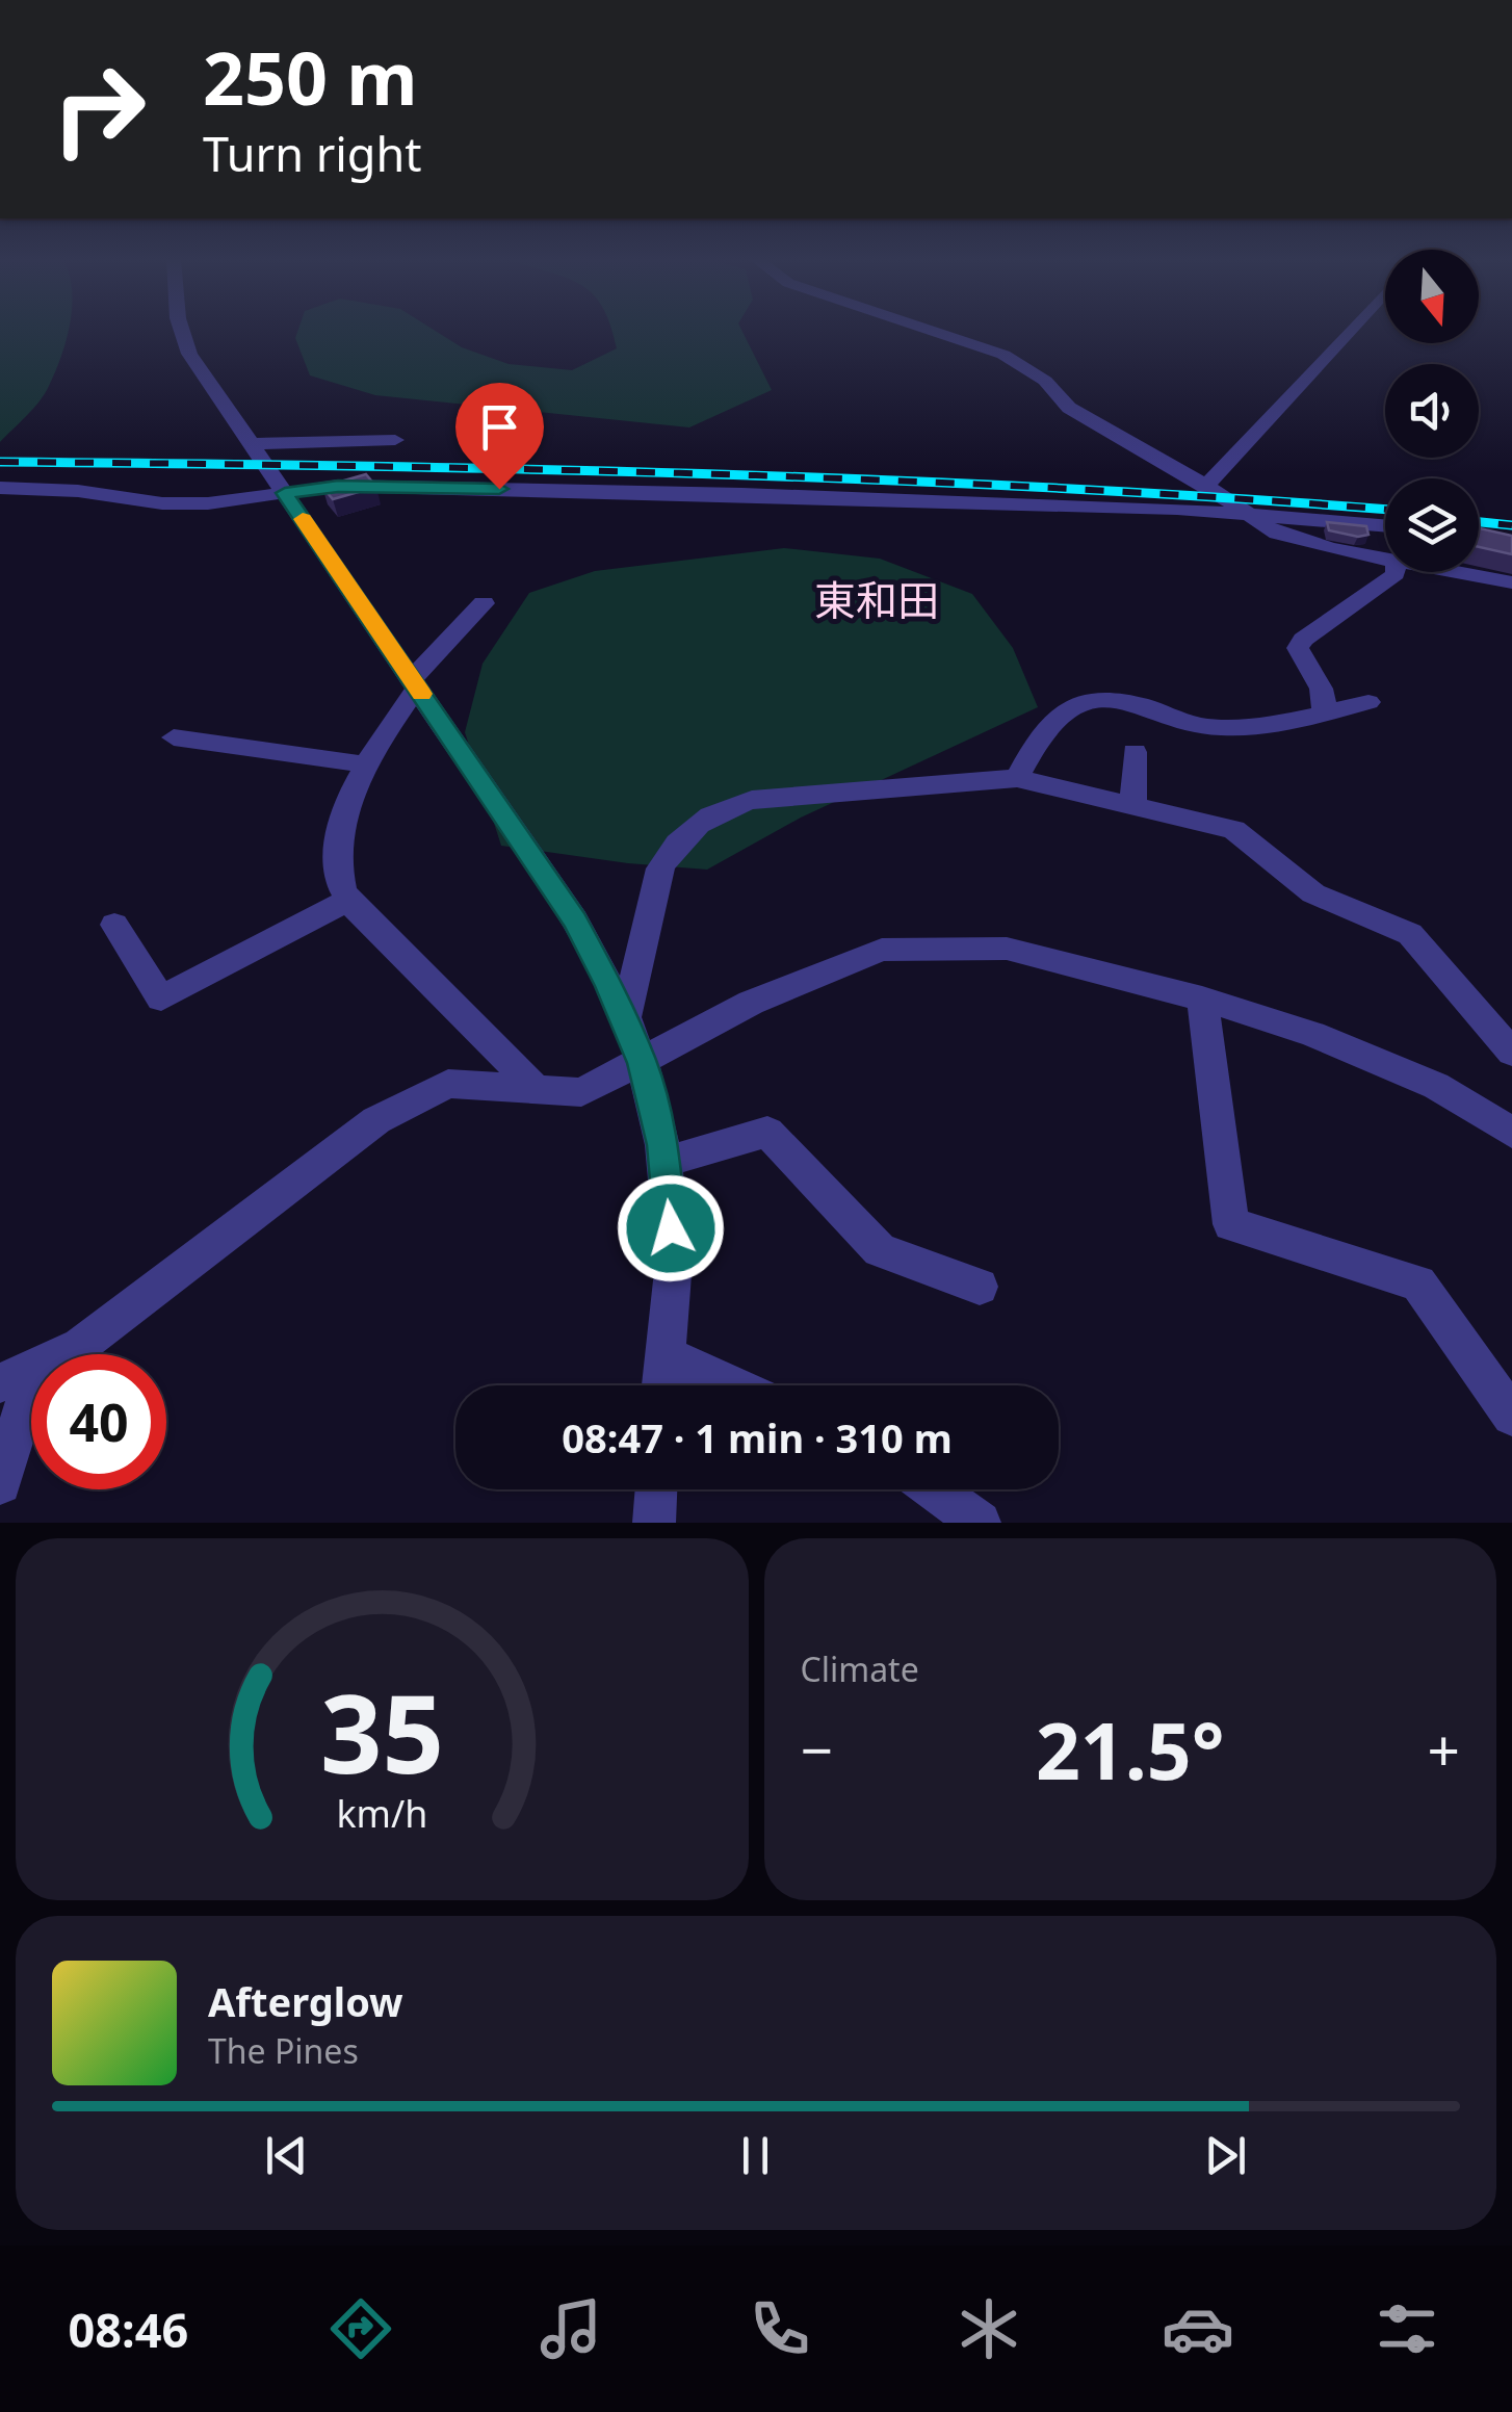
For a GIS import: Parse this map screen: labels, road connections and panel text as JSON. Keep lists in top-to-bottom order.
{
  "districts": ["東和田"],
  "north": "bottom",
  "page": {
    "turn": ["250 m", "Turn right"],
    "limit": "40",
    "trip": "08:47 · 1 min · 310 m",
    "tile": "Climate",
    "heat": ["−", "21.5°", "+"],
    "song": ["Afterglow", "The Pines"],
    "tabs": "08:46",
    "gauge": ["35", "km/h"]
  }
}
